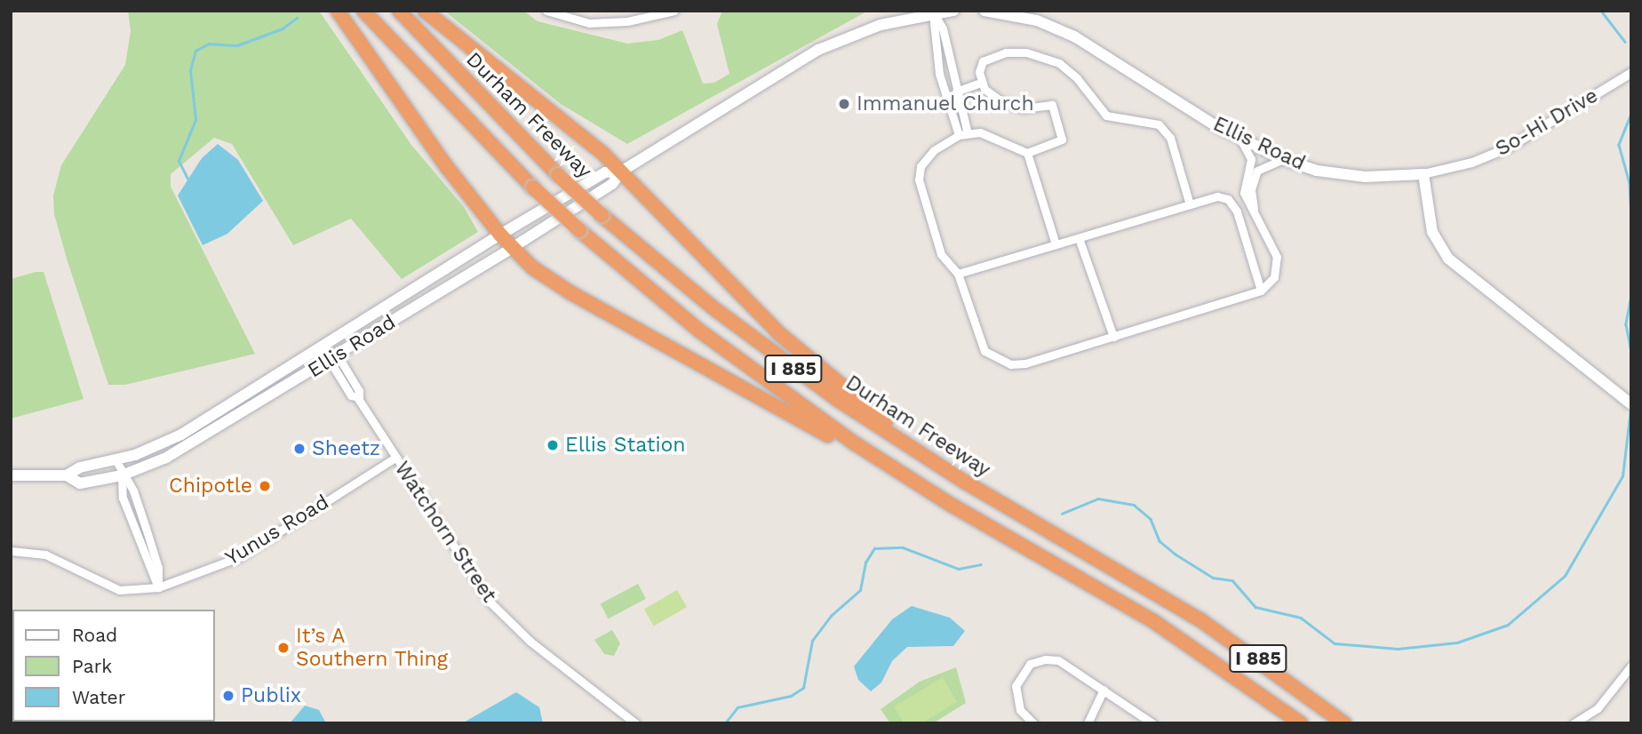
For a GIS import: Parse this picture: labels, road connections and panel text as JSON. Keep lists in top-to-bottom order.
{
  "streets": {
    "highway": ["Durham Freeway", "I 885"],
    "main road": ["Ellis Road"],
    "street": ["So-Hi Drive", "Yunus Road", "Watchorn Street"]
  },
  "crossings": [
    ["So-Hi Drive", "Ellis Road"],
    ["Ellis Road", "Watchorn Street"],
    ["Yunus Road", "Watchorn Street"]
  ],
  "places": [
    "Immanuel Church",
    "Ellis Station",
    "Sheetz",
    "Chipotle",
    "It’s A Southern Thing",
    "Publix"
  ],
  "legend": ["Road", "Park", "Water"]
}
